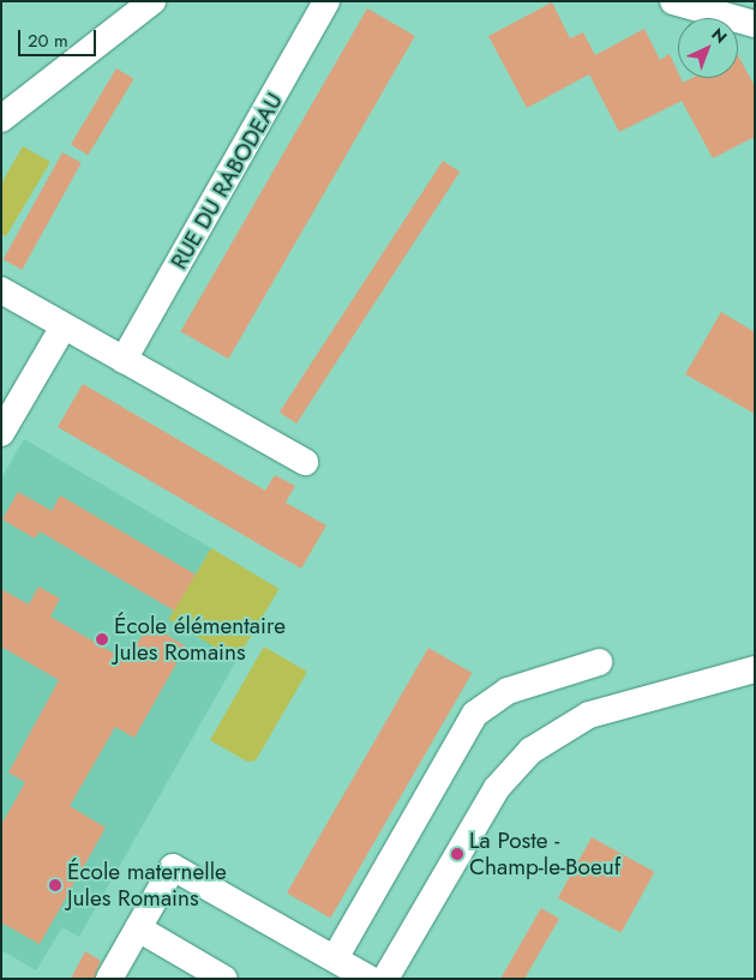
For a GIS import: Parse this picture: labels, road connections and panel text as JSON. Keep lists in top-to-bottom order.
{
  "streets": {
    "street": ["RUE DU RABODEAU"]
  },
  "places": ["École élémentaire Jules Romains", "La Poste - Champ-le-Boeuf", "École maternelle Jules Romains"],
  "scale_bar": "20 m",
  "north": "top right"
}
